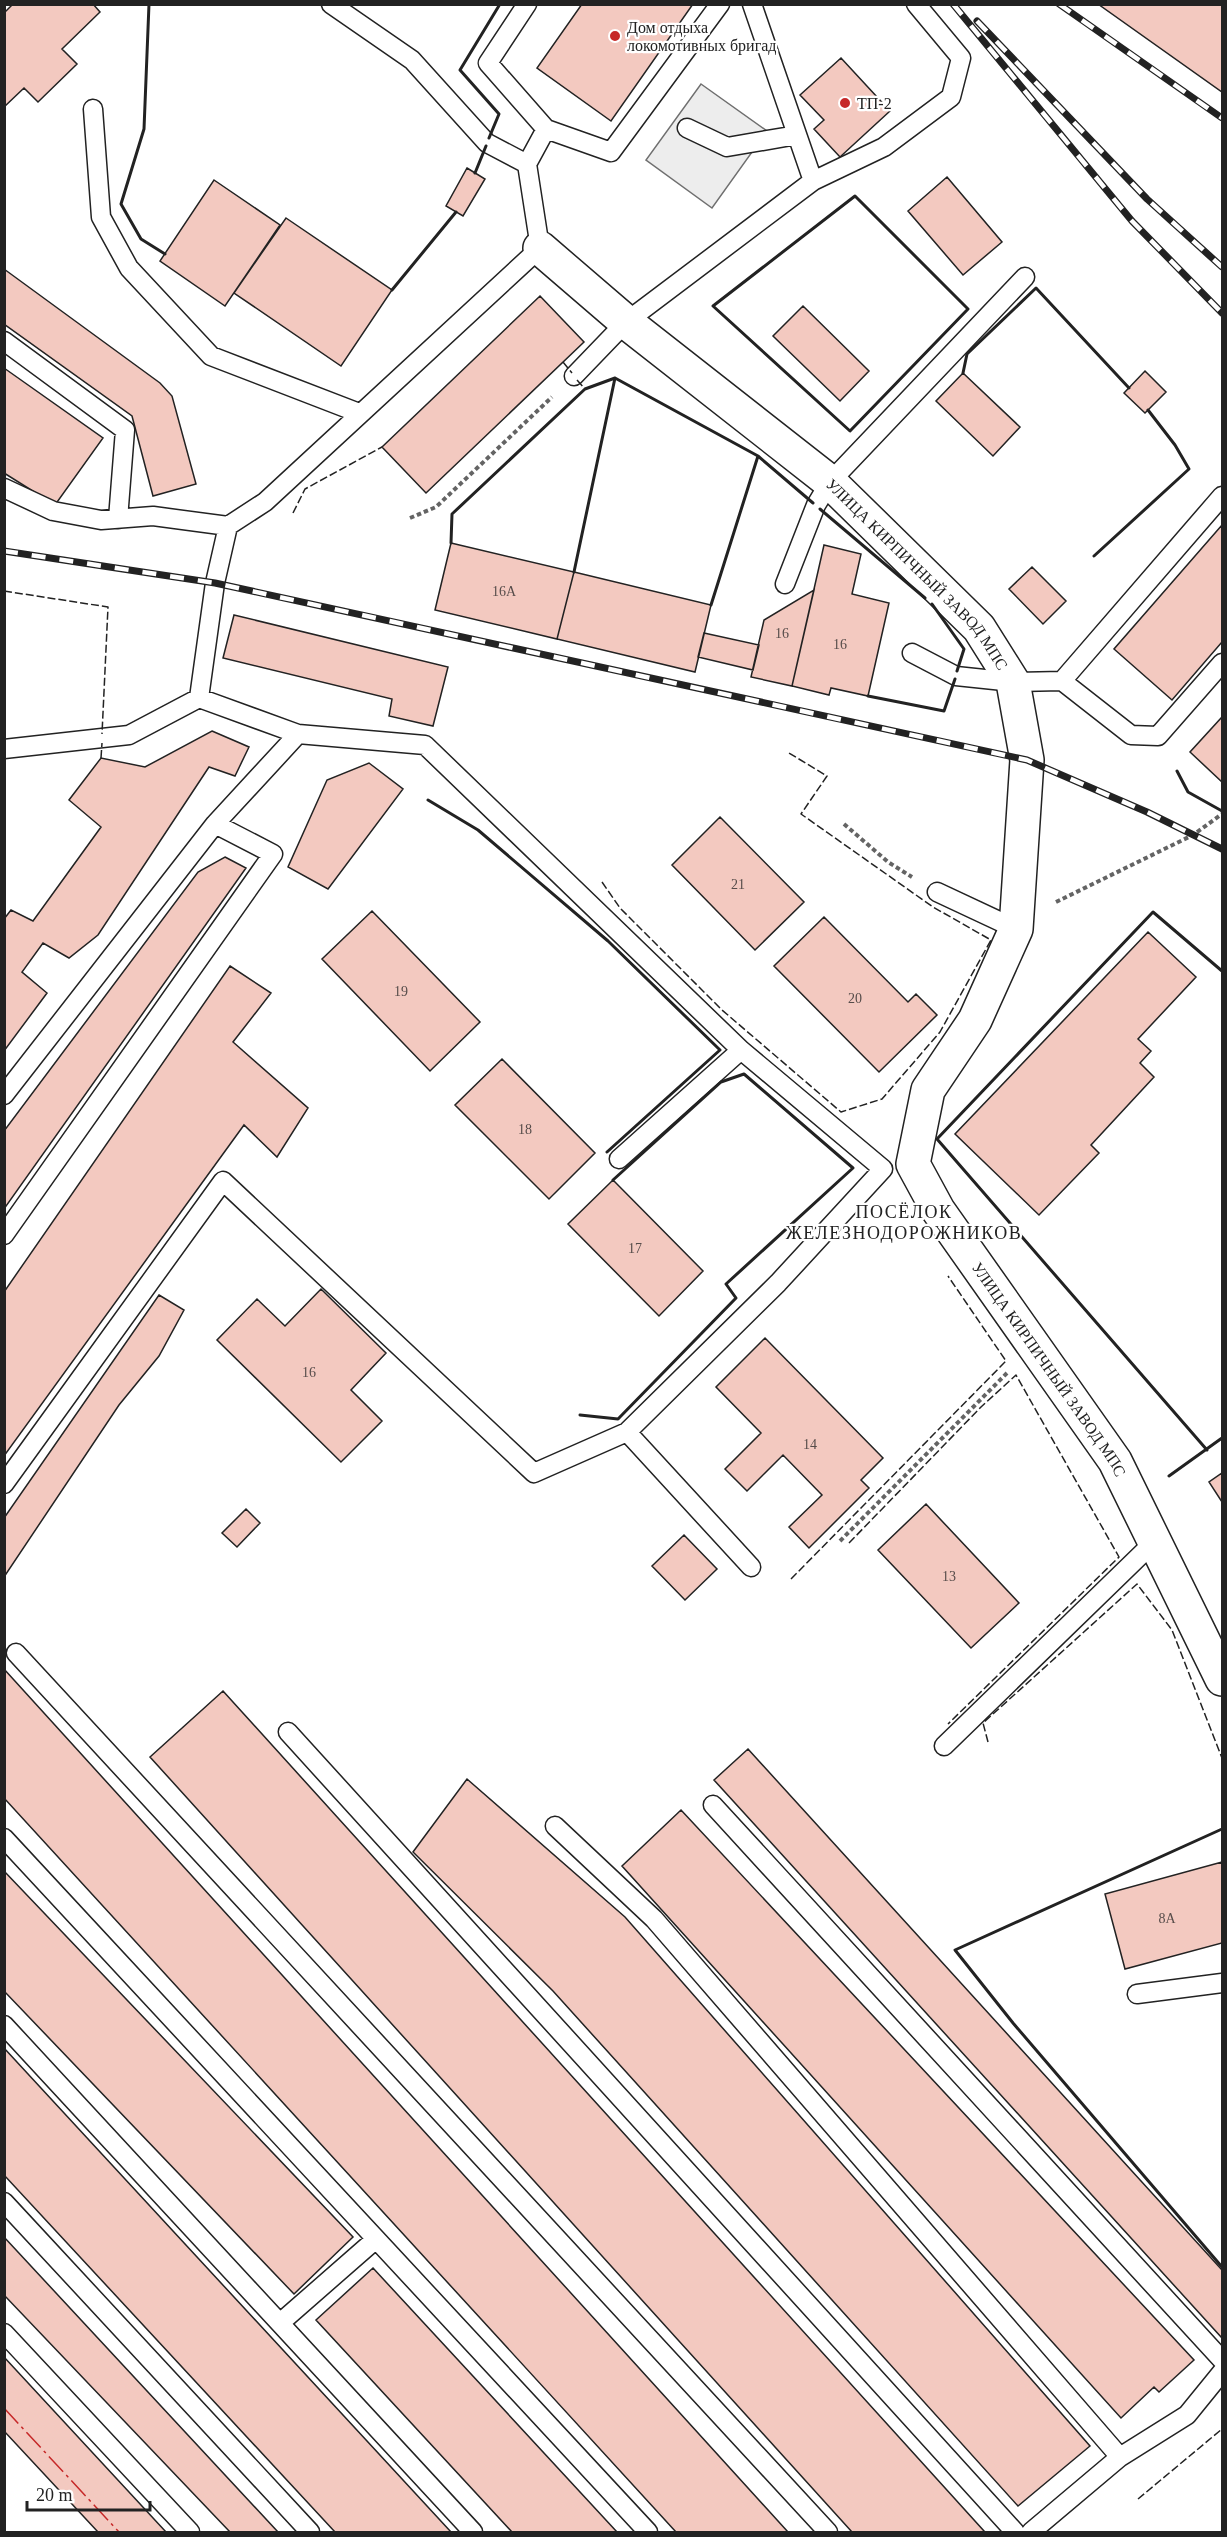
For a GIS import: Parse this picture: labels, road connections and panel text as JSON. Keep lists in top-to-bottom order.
{
  "streets": {
    "street": ["УЛИЦА КИРПИЧНЫЙ ЗАВОД МПС"]
  },
  "districts": ["ПОСЁЛОК ЖЕЛЕЗНОДОРОЖНИКОВ"],
  "places": ["Дом отдыха локомотивных бригад", "ТП-2"],
  "house_numbers": [
    "16А",
    "16",
    "16",
    "21",
    "19",
    "20",
    "18",
    "17",
    "16",
    "14",
    "13",
    "8А"
  ],
  "scale_bar": "20 m"
}
